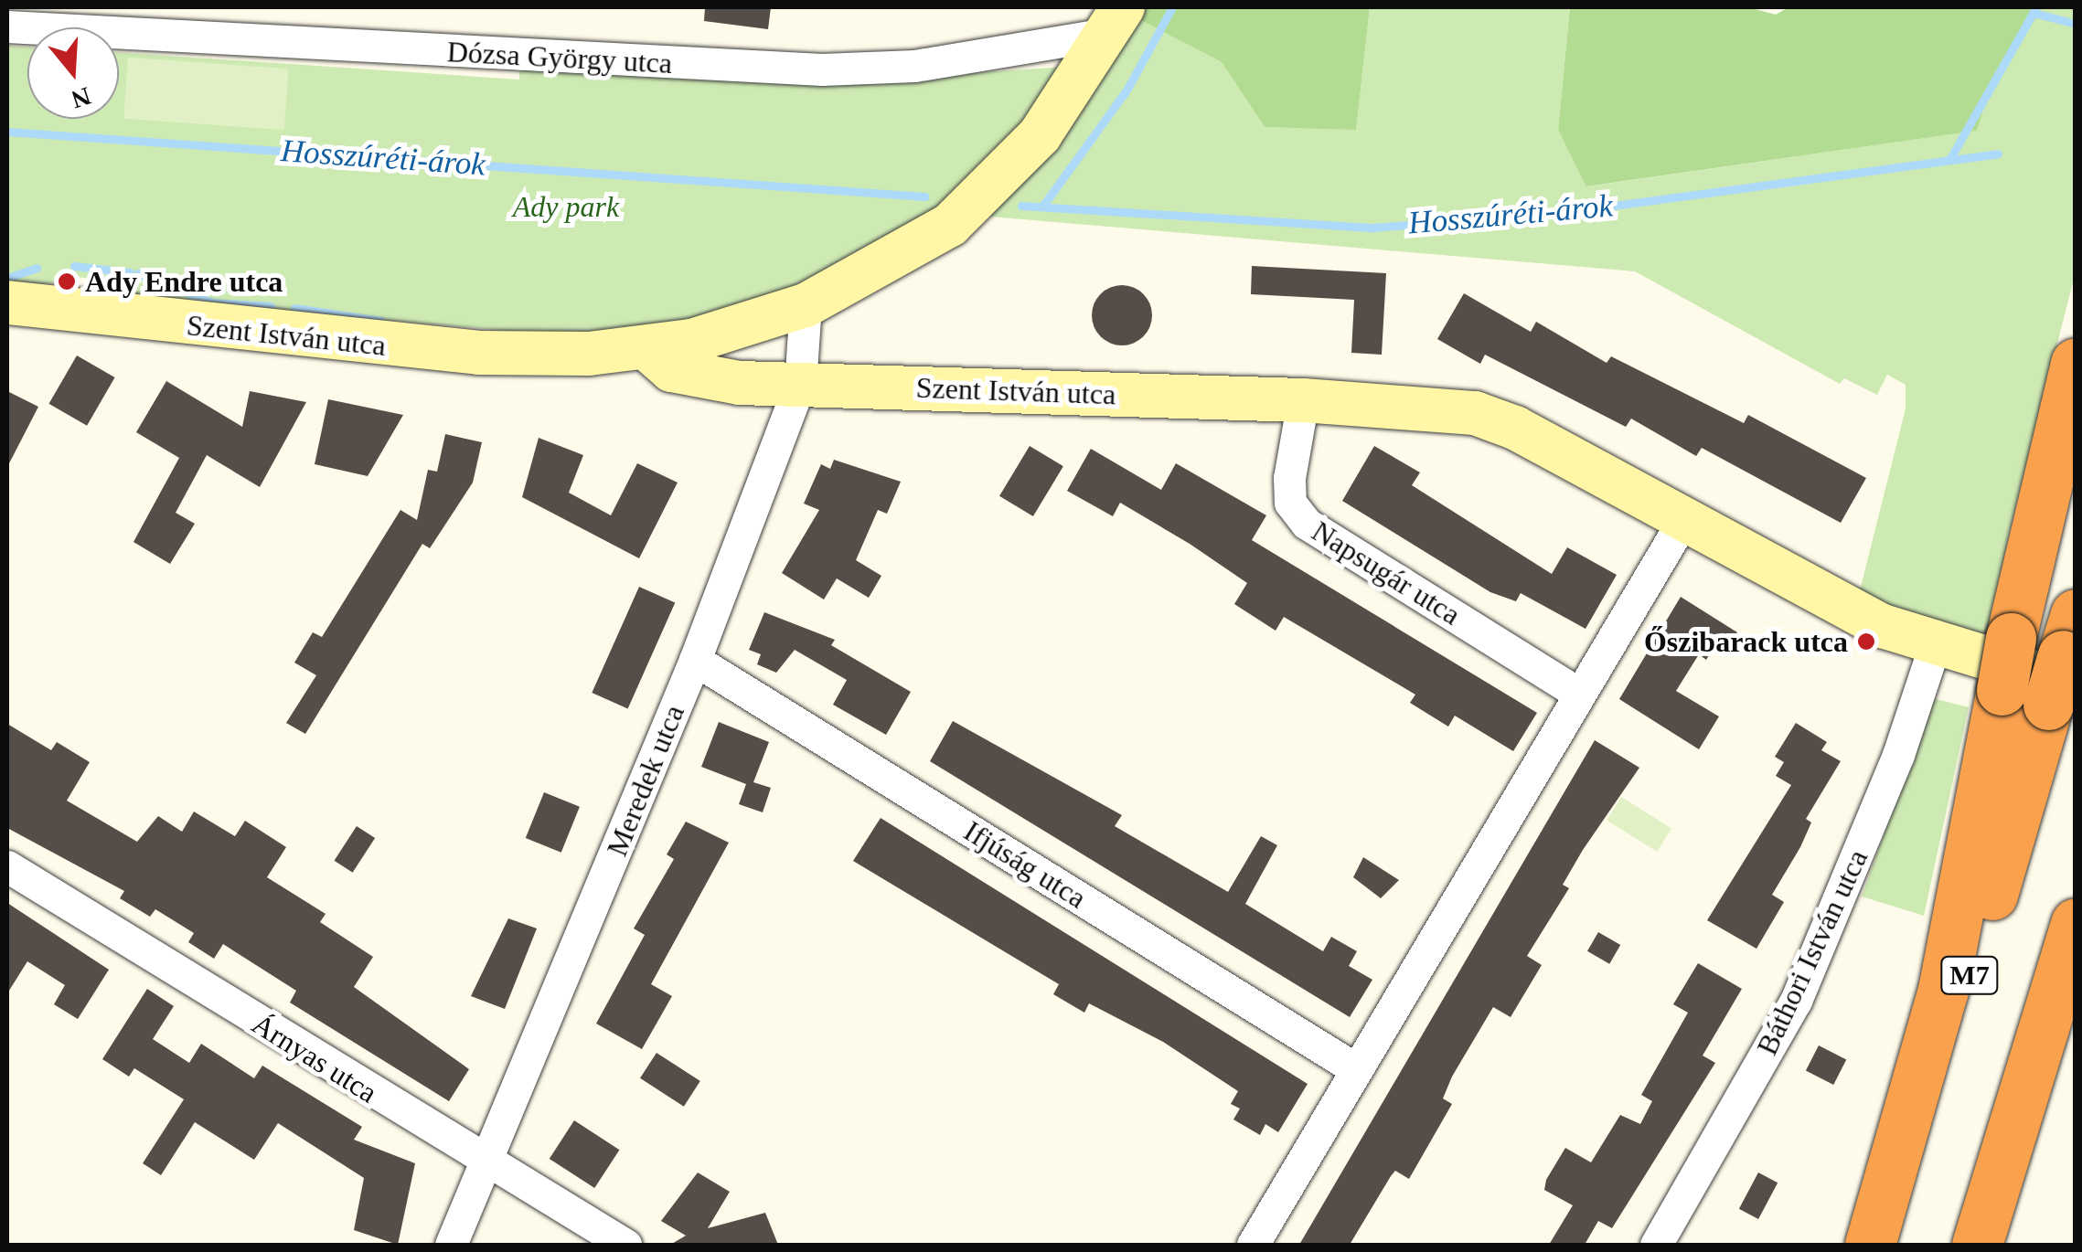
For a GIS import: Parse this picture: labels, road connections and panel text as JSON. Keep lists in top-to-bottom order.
{
  "streets": {
    "highway": ["M7"],
    "street": [
      "Dózsa György utca",
      "Szent István utca",
      "Napsugár utca",
      "Meredek utca",
      "Ifjúság utca",
      "Báthori István utca",
      "Árnyas utca"
    ]
  },
  "crossings": [
    ["Szent István utca", "Napsugár utca"],
    ["Szent István utca", "Meredek utca"],
    ["Szent István utca", "Báthori István utca"],
    ["Szent István utca", "M7"],
    ["Meredek utca", "Ifjúság utca"],
    ["Meredek utca", "Árnyas utca"]
  ],
  "water": ["Hosszúréti-árok"],
  "parks": ["Ady park"],
  "places": ["Ady Endre utca", "Őszibarack utca"],
  "north": "bottom"
}
